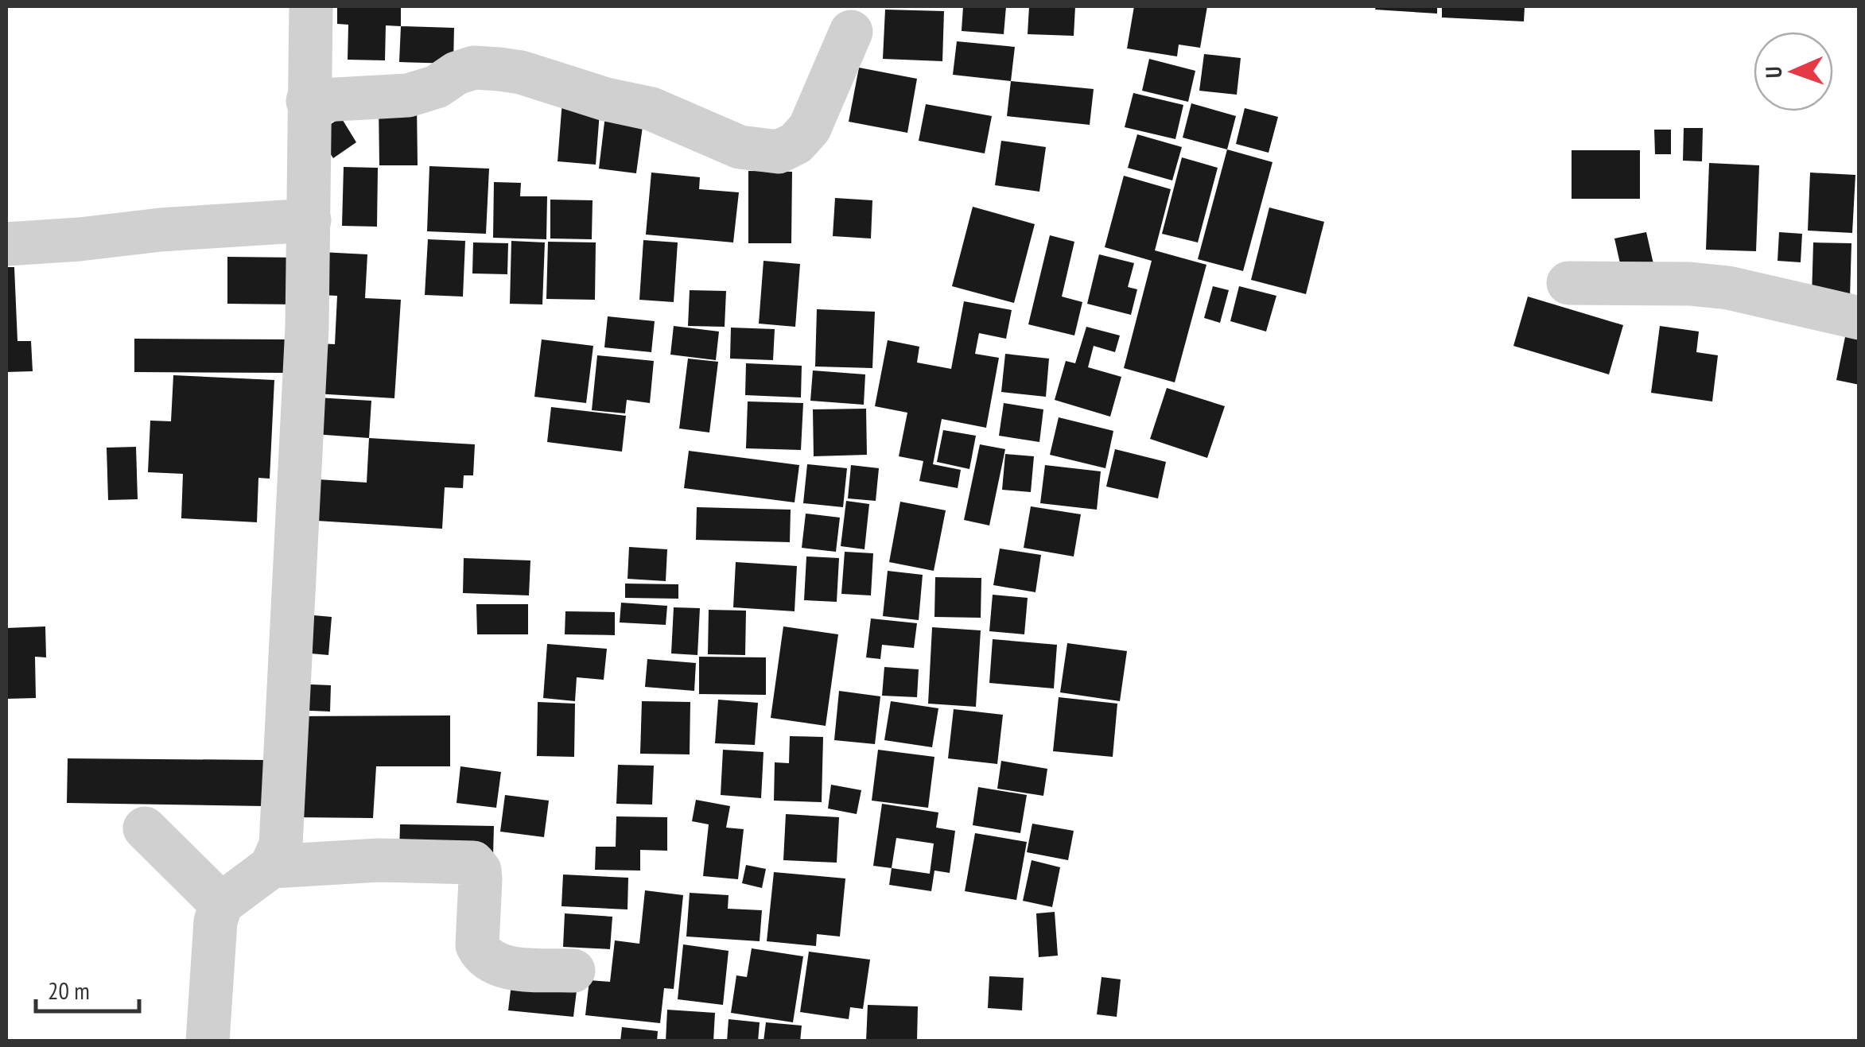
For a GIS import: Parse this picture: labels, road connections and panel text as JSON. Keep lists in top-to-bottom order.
{
  "scale_bar": "20 m",
  "north": "left"
}
